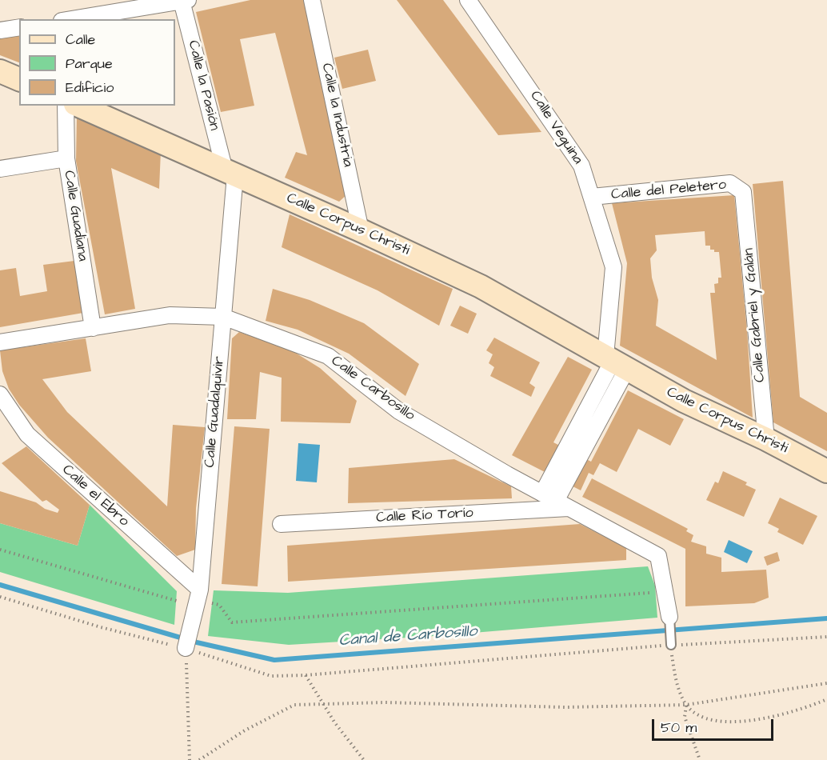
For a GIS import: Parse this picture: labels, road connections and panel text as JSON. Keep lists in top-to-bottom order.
{
  "streets": {
    "main road": ["Calle Corpus Christi"],
    "street": [
      "Calle la Pasión",
      "Calle la Industria",
      "Calle Veguina",
      "Calle del Peletero",
      "Calle Guadiana",
      "Calle Gabriel y Galán",
      "Calle Carbosillo",
      "Calle Guadalquivir",
      "Calle el Ebro",
      "Calle Río Torío"
    ]
  },
  "crossings": [
    ["Calle la Pasión", "Calle Corpus Christi"],
    ["Calle la Pasión", "Calle Guadalquivir"],
    ["Calle la Industria", "Calle Corpus Christi"],
    ["Calle Veguina", "Calle del Peletero"],
    ["Calle Veguina", "Calle Corpus Christi"],
    ["Calle del Peletero", "Calle Gabriel y Galán"],
    ["Calle Guadiana", "Calle Carbosillo"],
    ["Calle Corpus Christi", "Calle Gabriel y Galán"],
    ["Calle Corpus Christi", "Calle Guadalquivir"],
    ["Calle Carbosillo", "Calle Guadalquivir"],
    ["Calle Carbosillo", "Calle Río Torío"],
    ["Calle Guadalquivir", "Calle el Ebro"]
  ],
  "water": ["Canal de Carbosillo"],
  "legend": ["Calle", "Parque", "Edificio"],
  "scale_bar": "50 m"
}
